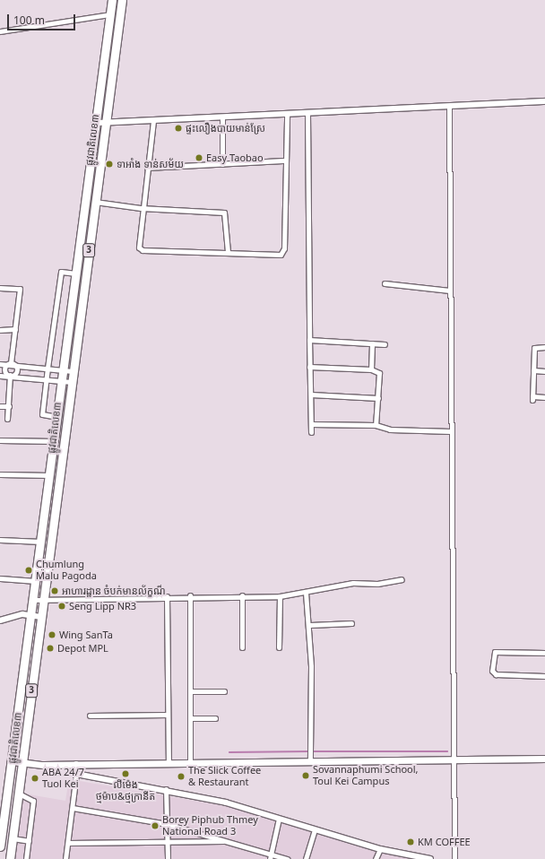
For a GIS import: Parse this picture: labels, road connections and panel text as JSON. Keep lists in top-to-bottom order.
{
  "streets": {
    "highway": ["ផ្លូវជាតិលេខ៣", "3"]
  },
  "places": [
    "ផ្ទះលឿងបាយមាន់ស្រែ",
    "Easy Taobao",
    "ទាអាំង ទាន់សម័យ",
    "Chumlung Malu Pagoda",
    "អាហារដ្ឋាន ចំបក់មានល័ក្ខណ៏",
    "Seng Lipp NR3",
    "Wing SanTa",
    "Depot MPL",
    "លីម៉េង ថ្មម៉ាប&ថ្មក្រានីត",
    "Sovannaphumi School, Toul Kei Campus",
    "The Slick Coffee & Restaurant",
    "ABA 24/7 Tuol Kei",
    "Borey Piphub Thmey National Road 3",
    "KM COFFEE"
  ],
  "scale_bar": "100 m"
}
